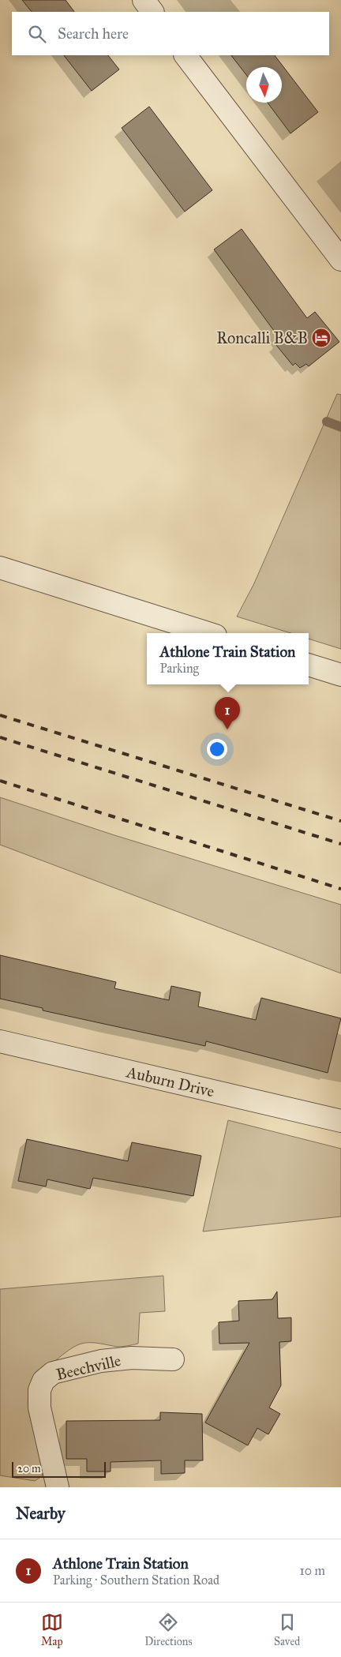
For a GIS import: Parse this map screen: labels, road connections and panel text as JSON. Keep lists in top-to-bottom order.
{
  "streets": {
    "street": ["Auburn Drive", "Beechville"]
  },
  "places": {
    "hotel": ["Roncalli B&B"]
  },
  "scale_bar": "20 m",
  "north": "bottom",
  "page": {
    "search": "Search here",
    "popup": ["Athlone Train Station", "Parking"],
    "pins": "1",
    "scale": "20 m",
    "heading": "Nearby",
    "list": [
      {
        "mark": "1",
        "name": "Athlone Train Station",
        "note": "Parking · Southern Station Road",
        "value": "10 m"
      }
    ],
    "nav": ["Map", "Directions", "Saved"]
  }
}
